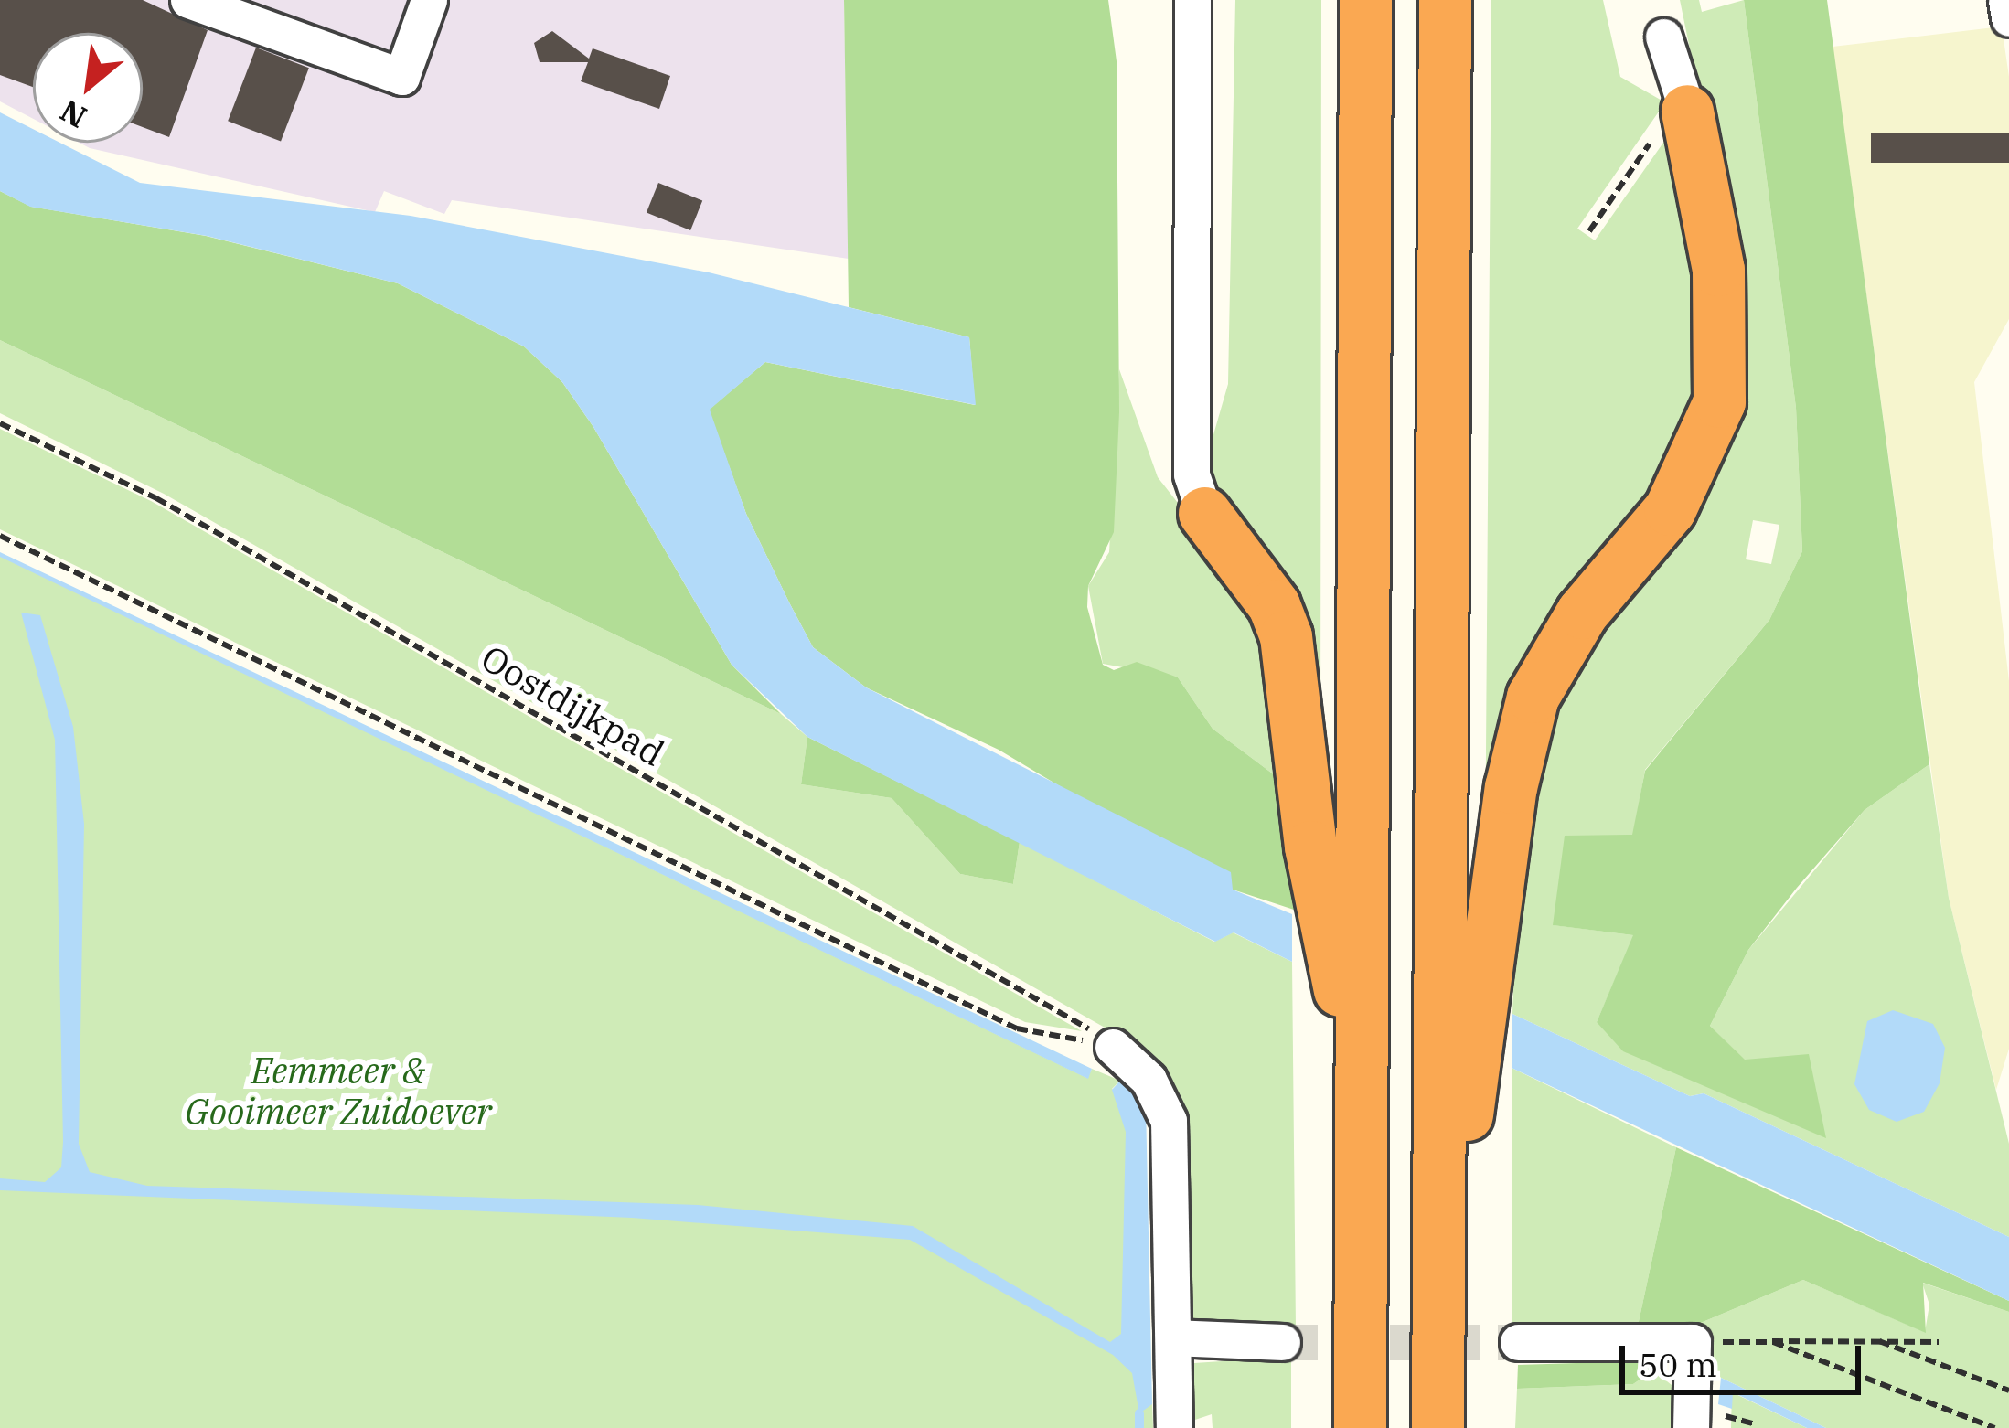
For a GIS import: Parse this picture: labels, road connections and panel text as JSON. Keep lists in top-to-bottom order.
{
  "streets": {
    "path": ["Oostdijkpad"]
  },
  "parks": ["Eemmeer & Gooimeer Zuidoever"],
  "scale_bar": "50 m",
  "north": "bottom left"
}
